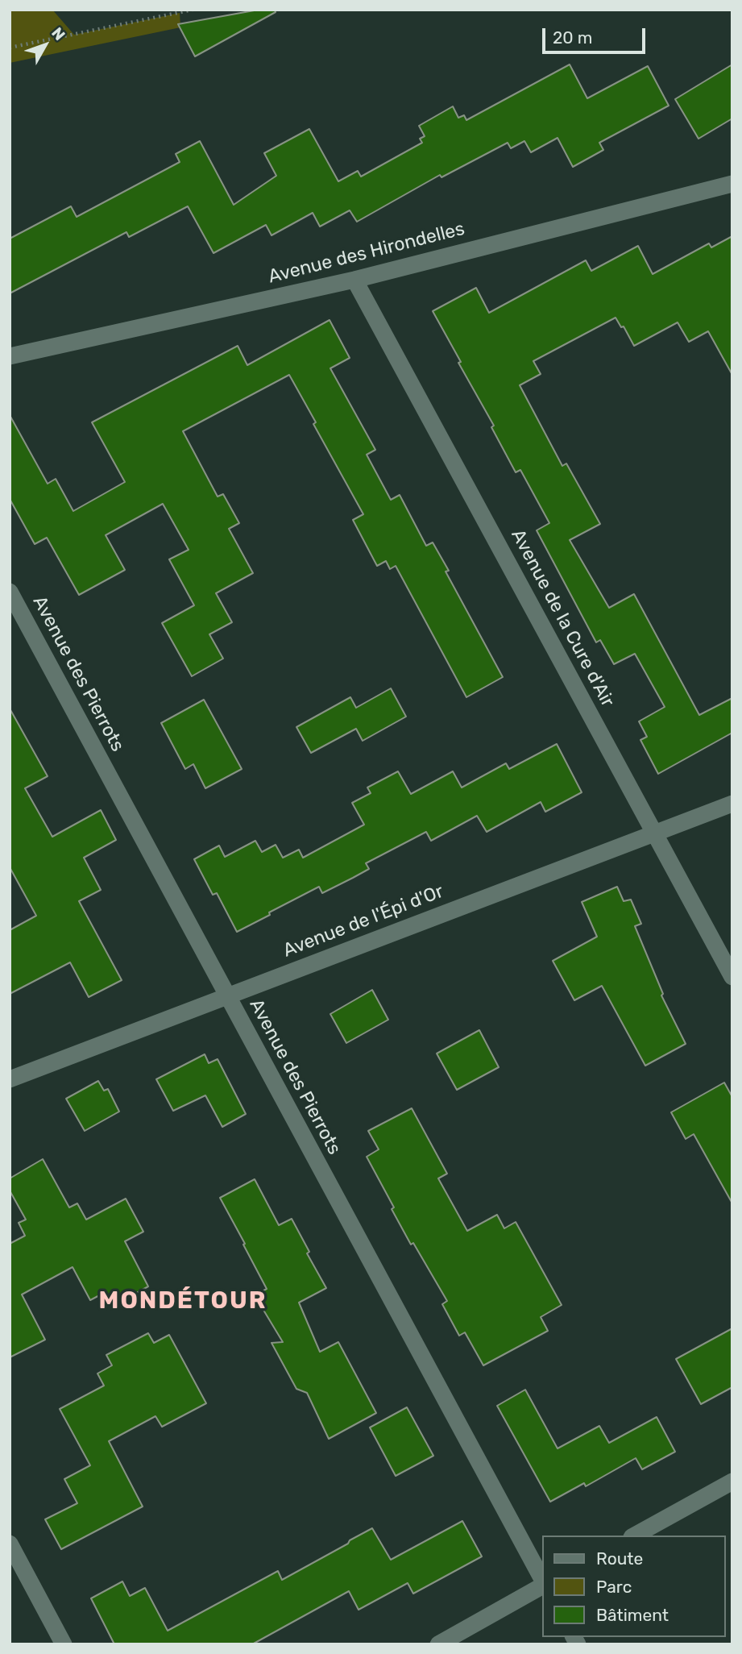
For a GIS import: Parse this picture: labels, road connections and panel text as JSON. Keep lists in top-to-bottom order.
{
  "streets": {
    "street": [
      "Avenue des Hirondelles",
      "Avenue de la Cure d'Air",
      "Avenue des Pierrots",
      "Avenue de l'Épi d'Or"
    ]
  },
  "crossings": [
    ["Avenue des Hirondelles", "Avenue de la Cure d'Air"],
    ["Avenue de la Cure d'Air", "Avenue de l'Épi d'Or"],
    ["Avenue des Pierrots", "Avenue de l'Épi d'Or"]
  ],
  "districts": ["MONDÉTOUR"],
  "legend": ["Route", "Parc", "Bâtiment"],
  "scale_bar": "20 m",
  "north": "top right"
}
